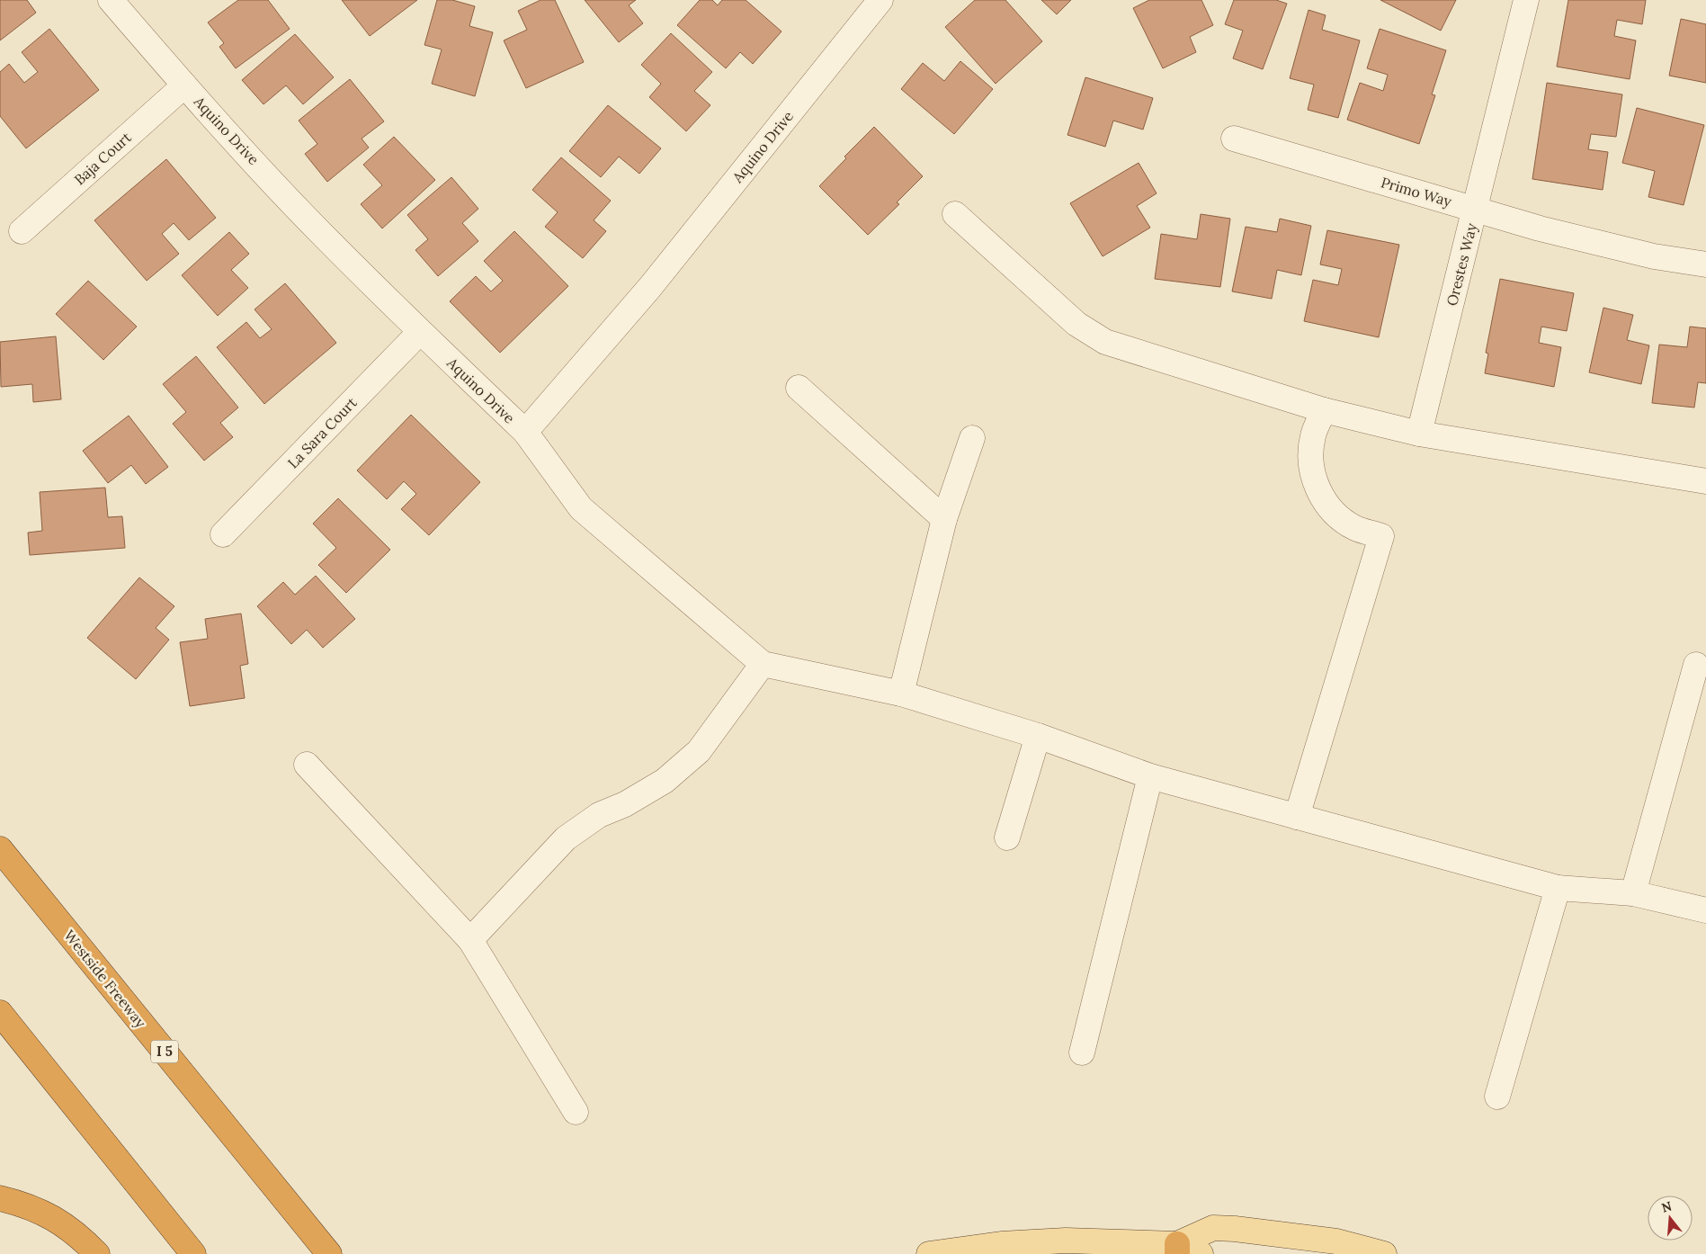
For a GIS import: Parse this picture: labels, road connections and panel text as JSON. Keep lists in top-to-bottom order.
{
  "streets": {
    "highway": ["Westside Freeway", "I 5"],
    "street": [
      "Aquino Drive",
      "Baja Court",
      "Primo Way",
      "Orestes Way",
      "La Sara Court"
    ]
  },
  "crossings": [
    ["Aquino Drive", "Baja Court"],
    ["Aquino Drive", "La Sara Court"],
    ["Primo Way", "Orestes Way"]
  ],
  "north": "top"
}
